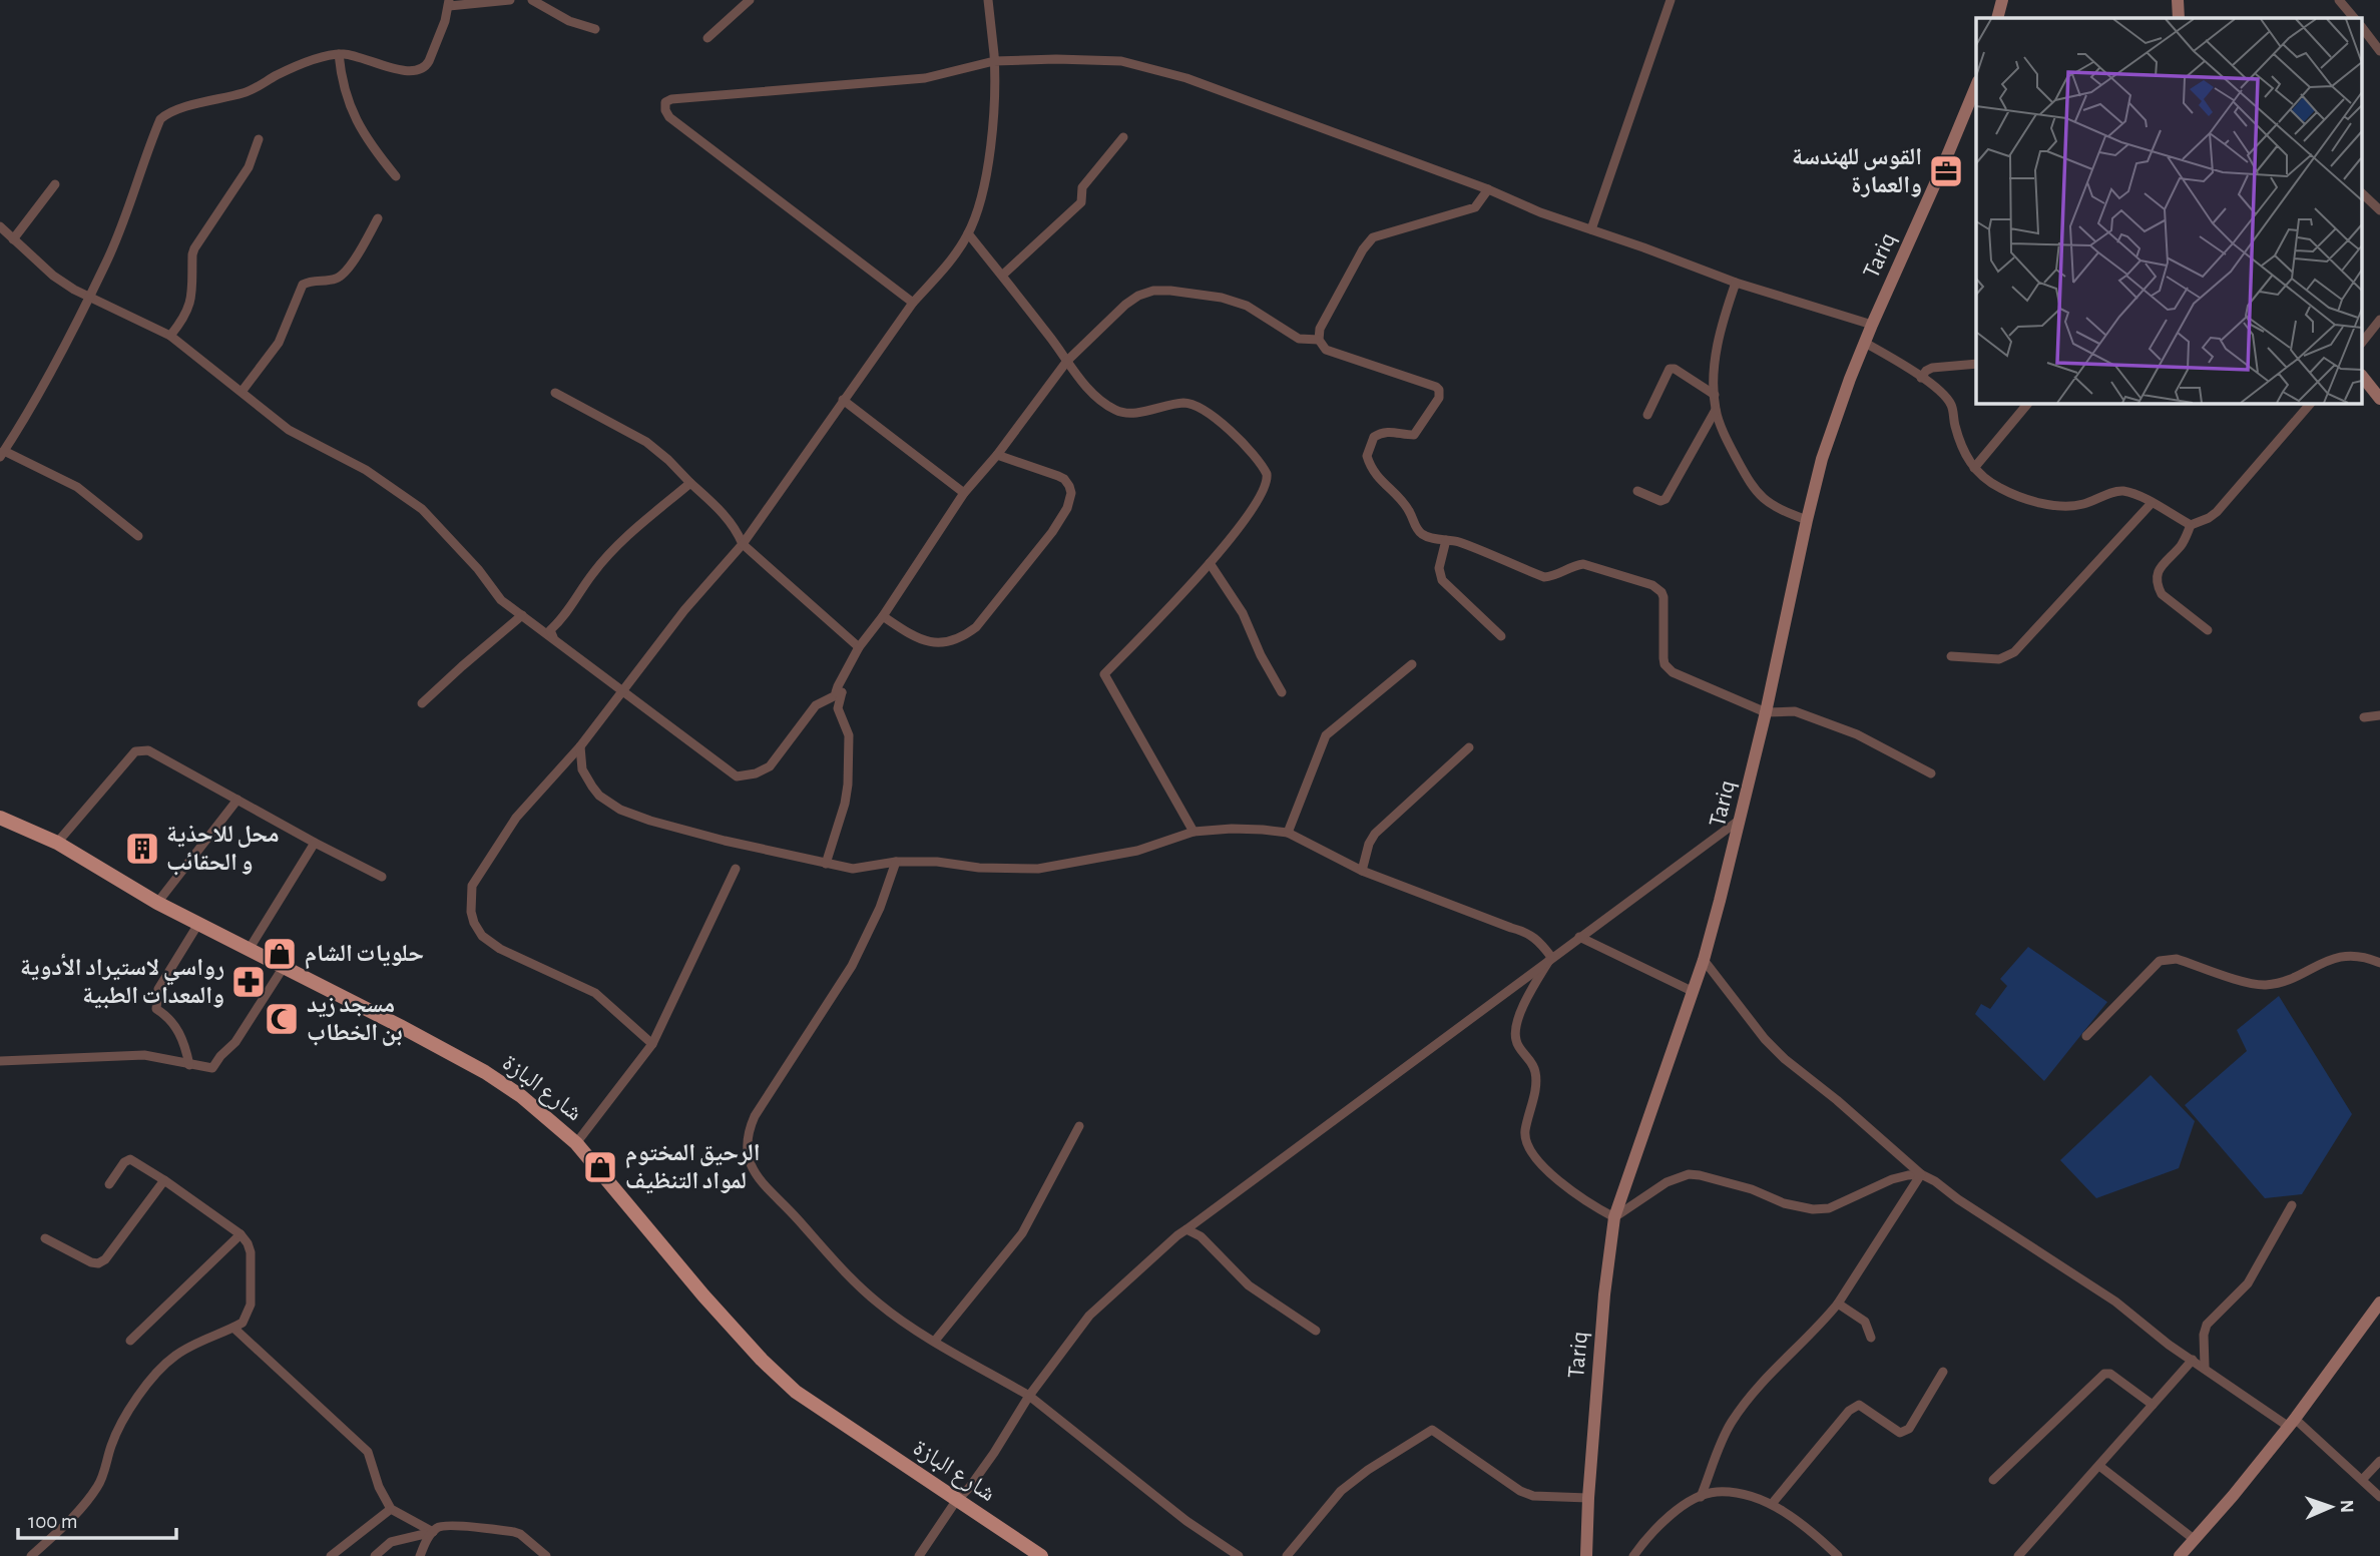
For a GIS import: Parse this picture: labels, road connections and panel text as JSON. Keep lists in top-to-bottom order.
{
  "streets": {
    "main road": ["Tariq", "شارع البازة"]
  },
  "places": {
    "office": ["القوس للهندسة والعمارة"],
    "building": ["محل للاحذية و الحقائب"],
    "shop": ["حلويات الشام", "الرحيق المختوم لمواد التنظيف"],
    "pharmacy": ["رواسي لاستيراد الأدوية والمعدات الطبية"],
    "mosque": ["مسجد زيد بن الخطاب"]
  },
  "scale_bar": "100 m",
  "north": "right"
}
